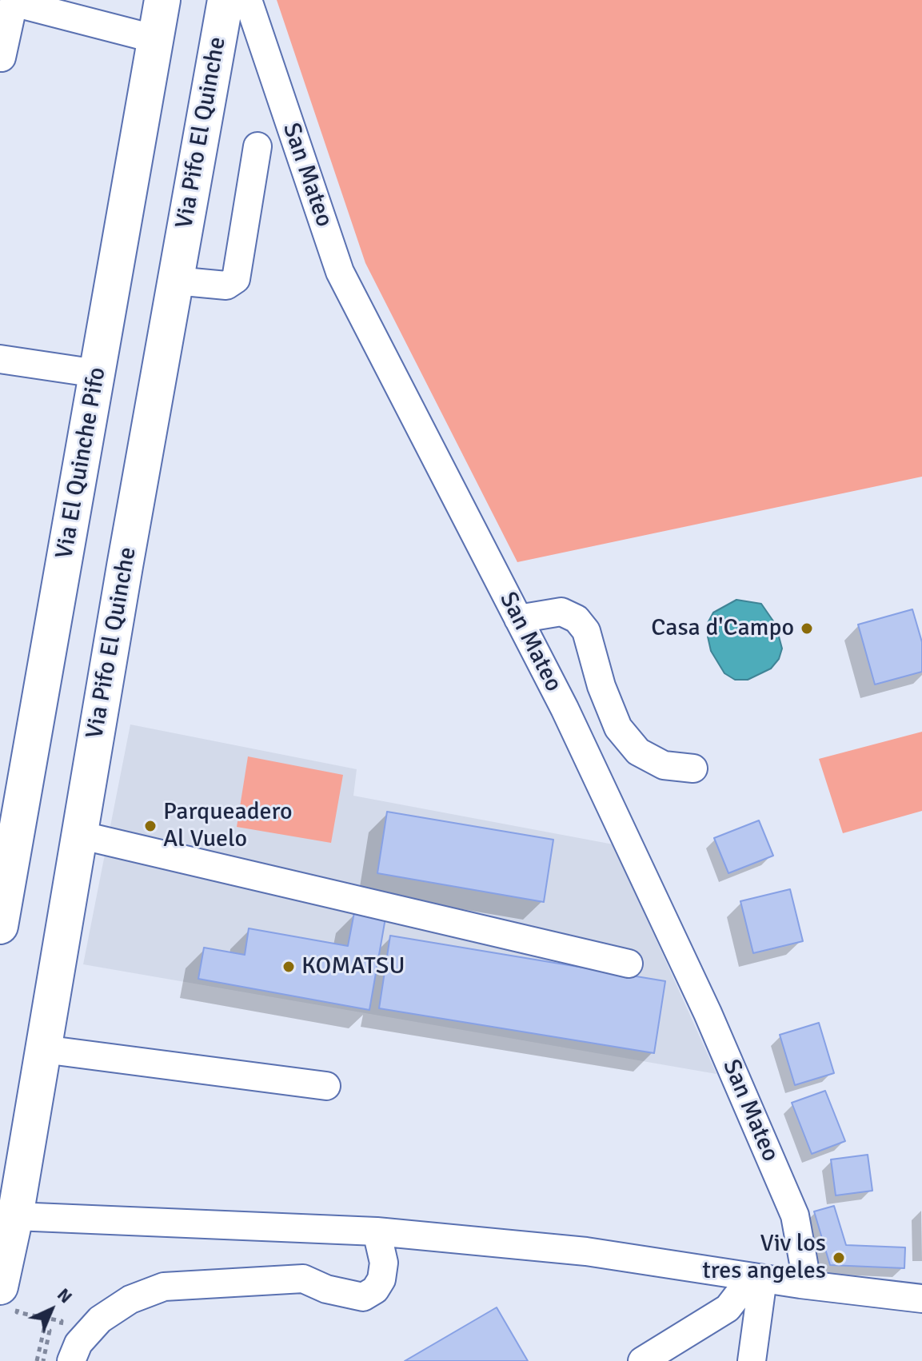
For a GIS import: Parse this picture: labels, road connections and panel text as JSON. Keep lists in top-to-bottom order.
{
  "streets": {
    "highway": ["Via Pifo El Quinche", "Via El Quinche Pifo"],
    "street": ["San Mateo"]
  },
  "places": [
    "Casa d'Campo",
    "Parqueadero Al Vuelo",
    "KOMATSU",
    "Viv los tres angeles"
  ],
  "north": "top right"
}
